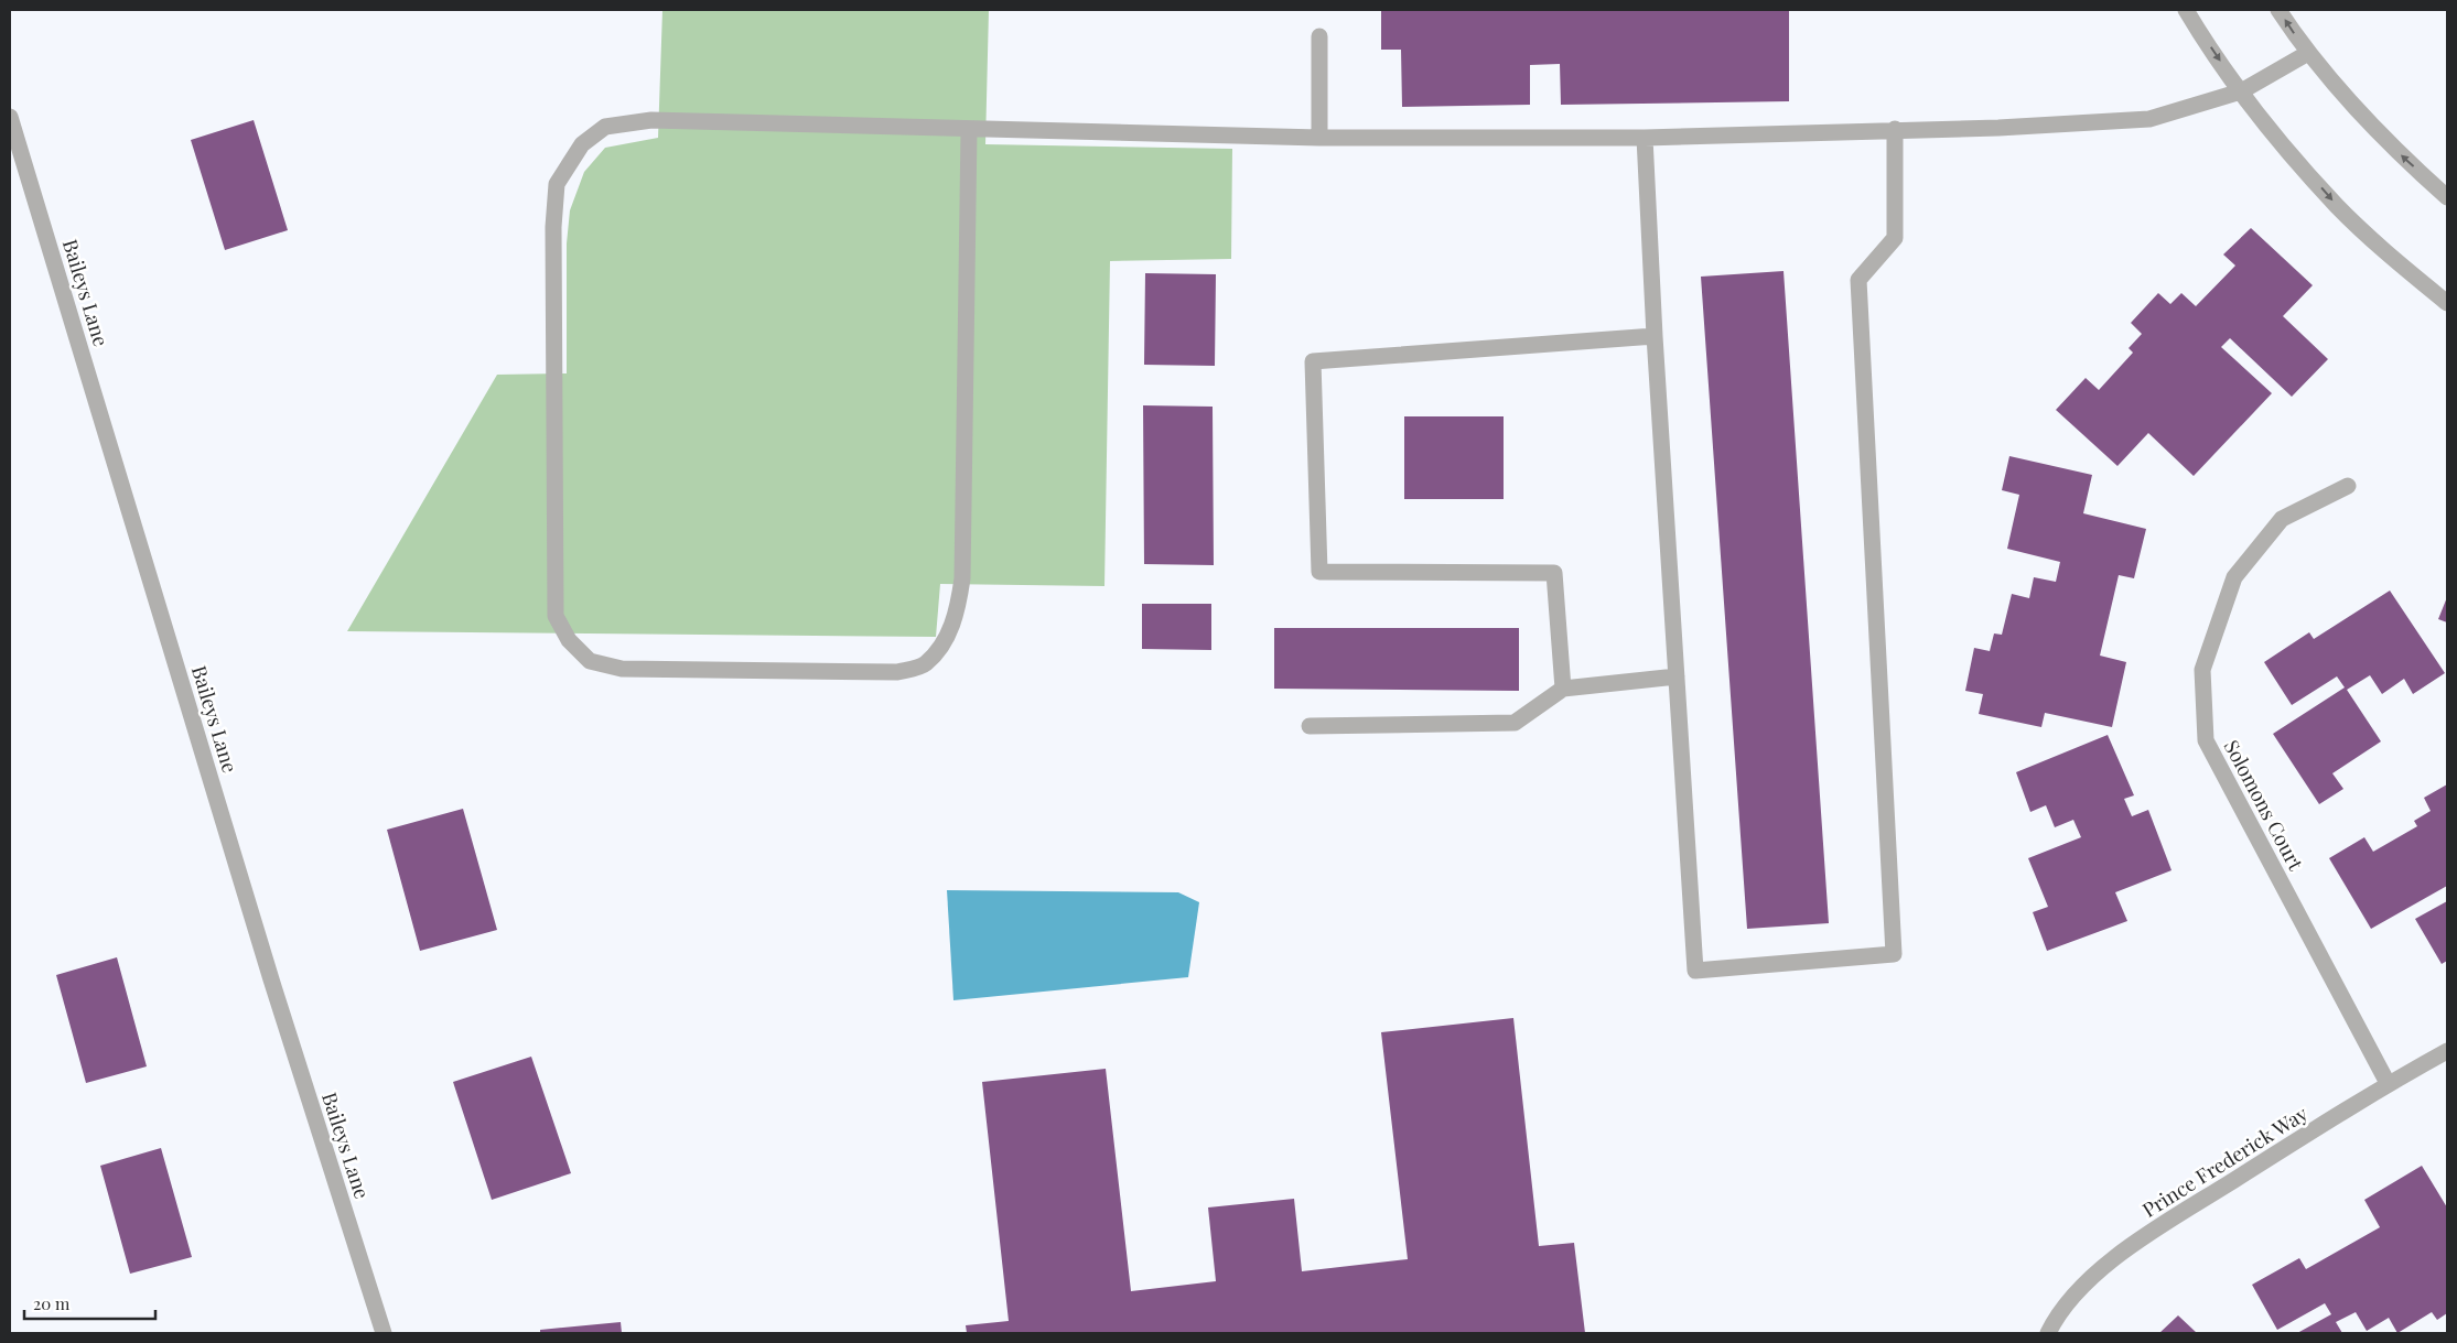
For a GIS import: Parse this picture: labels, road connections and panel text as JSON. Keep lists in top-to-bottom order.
{
  "streets": {
    "street": ["Baileys Lane", "Solomons Court", "Prince Frederick Way"]
  },
  "crossings": [
    ["Solomons Court", "Prince Frederick Way"]
  ],
  "scale_bar": "20 m"
}
